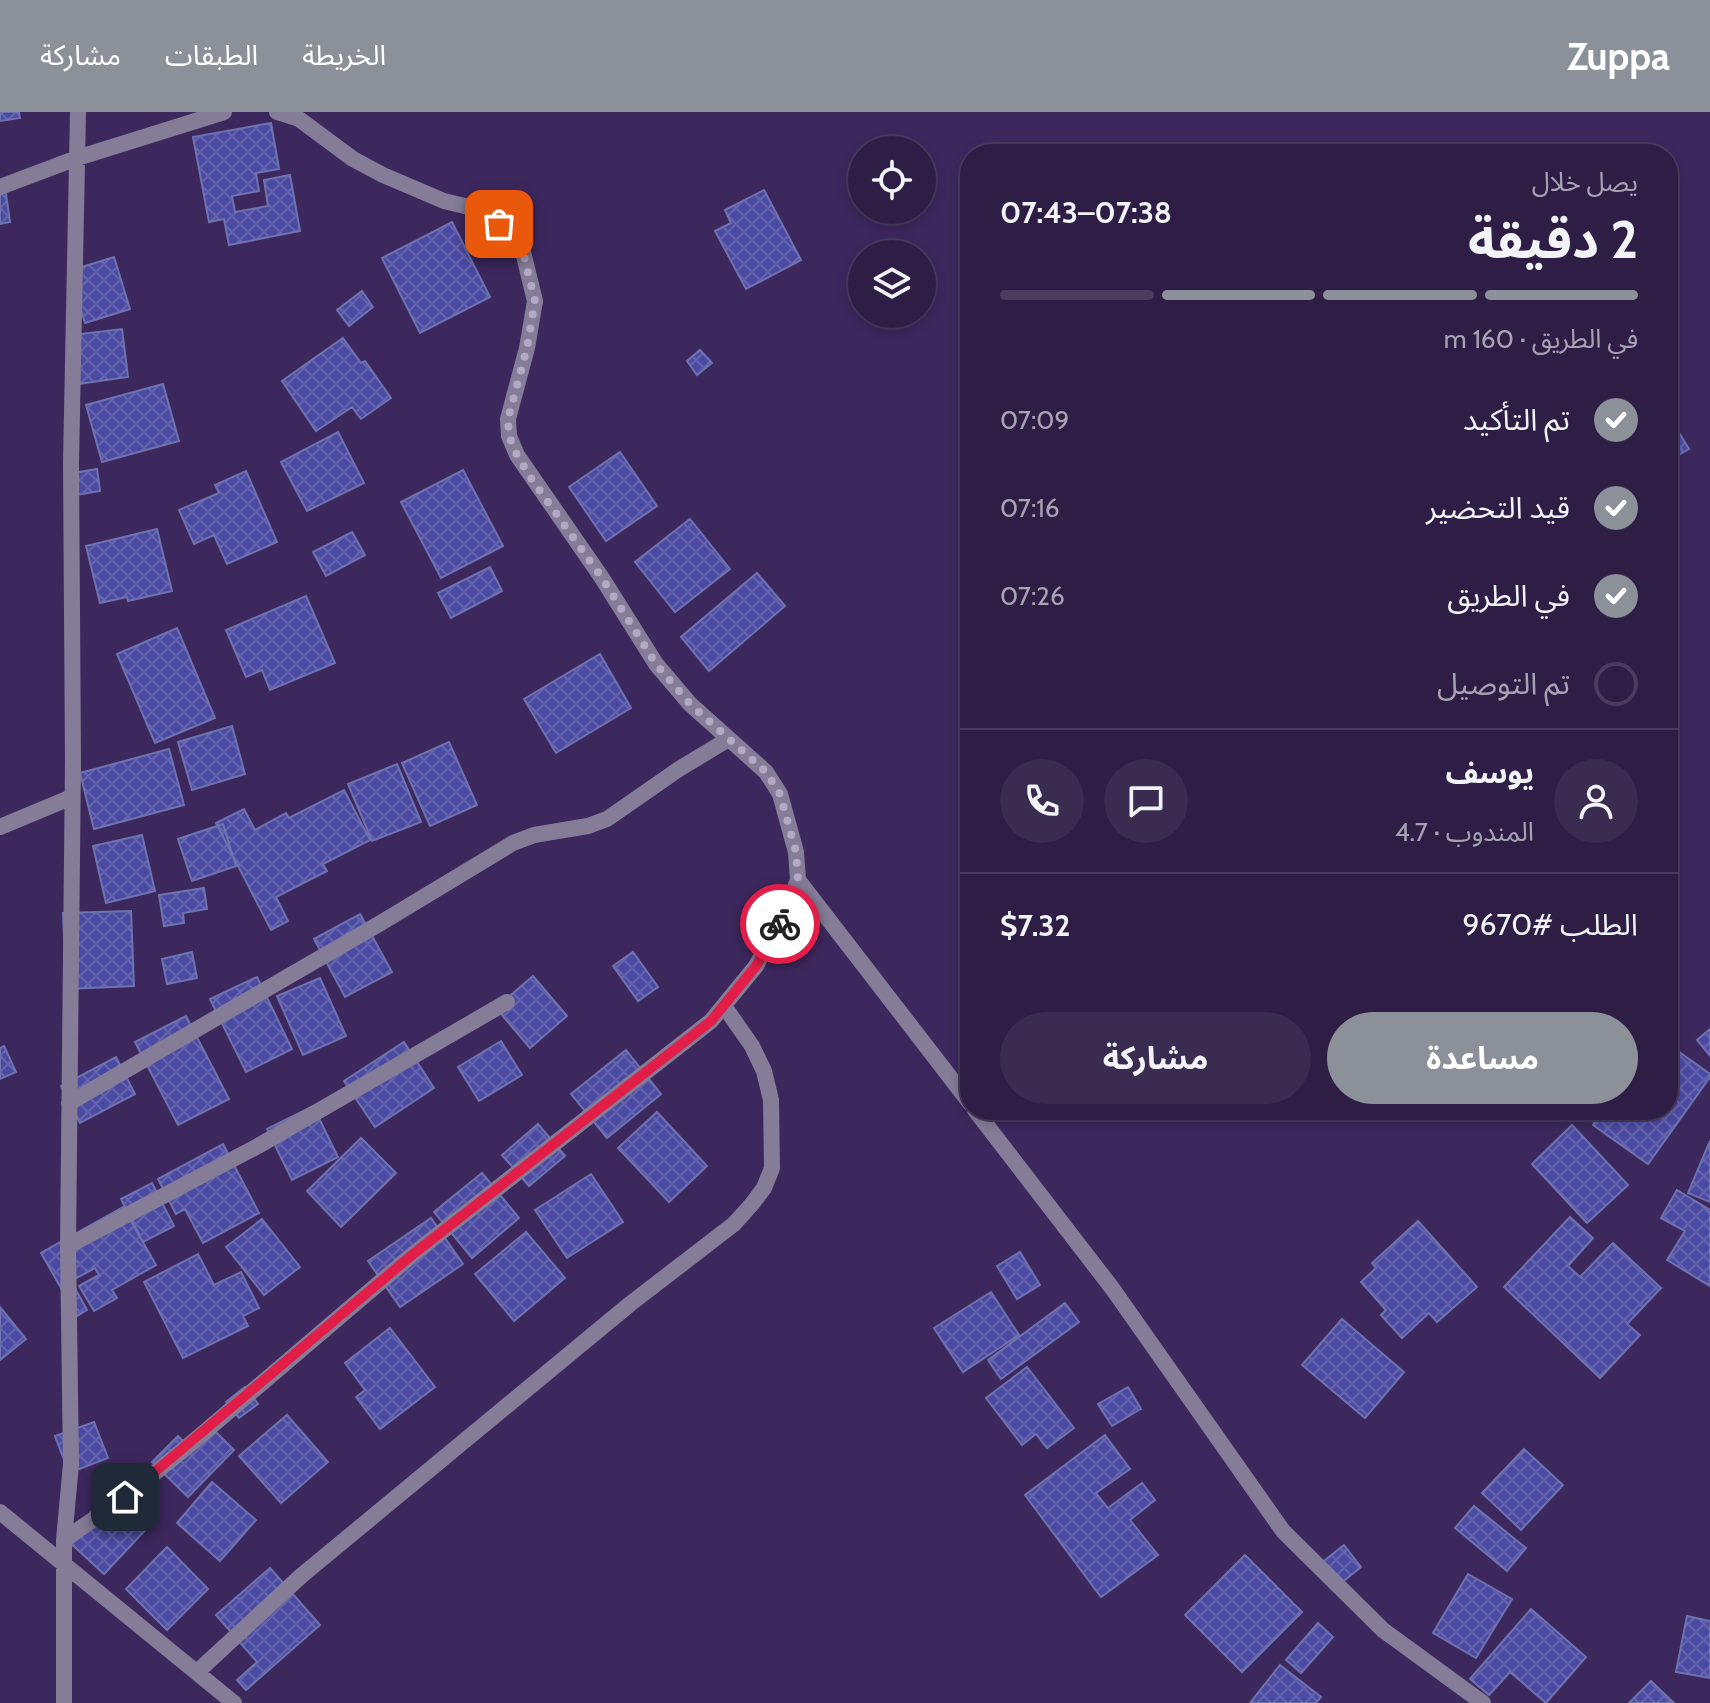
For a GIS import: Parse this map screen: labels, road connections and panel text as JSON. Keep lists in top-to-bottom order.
{
  "page": {
    "header": "Zuppa",
    "nav": ["الخريطة", "الطبقات", "مشاركة"],
    "heading": ["2 دقيقة", "يصل خلال", "07:38–07:43"],
    "panel": [
      "يوسف",
      "المندوب · 4.7",
      "الطلب #9670",
      "$7.32"
    ],
    "bar": "في الطريق · 160 m",
    "list": [
      ["تم التأكيد", "07:09"],
      ["قيد التحضير", "07:16"],
      ["في الطريق", "07:26"],
      "تم التوصيل"
    ],
    "buttons": ["مساعدة", "مشاركة"]
  }
}
